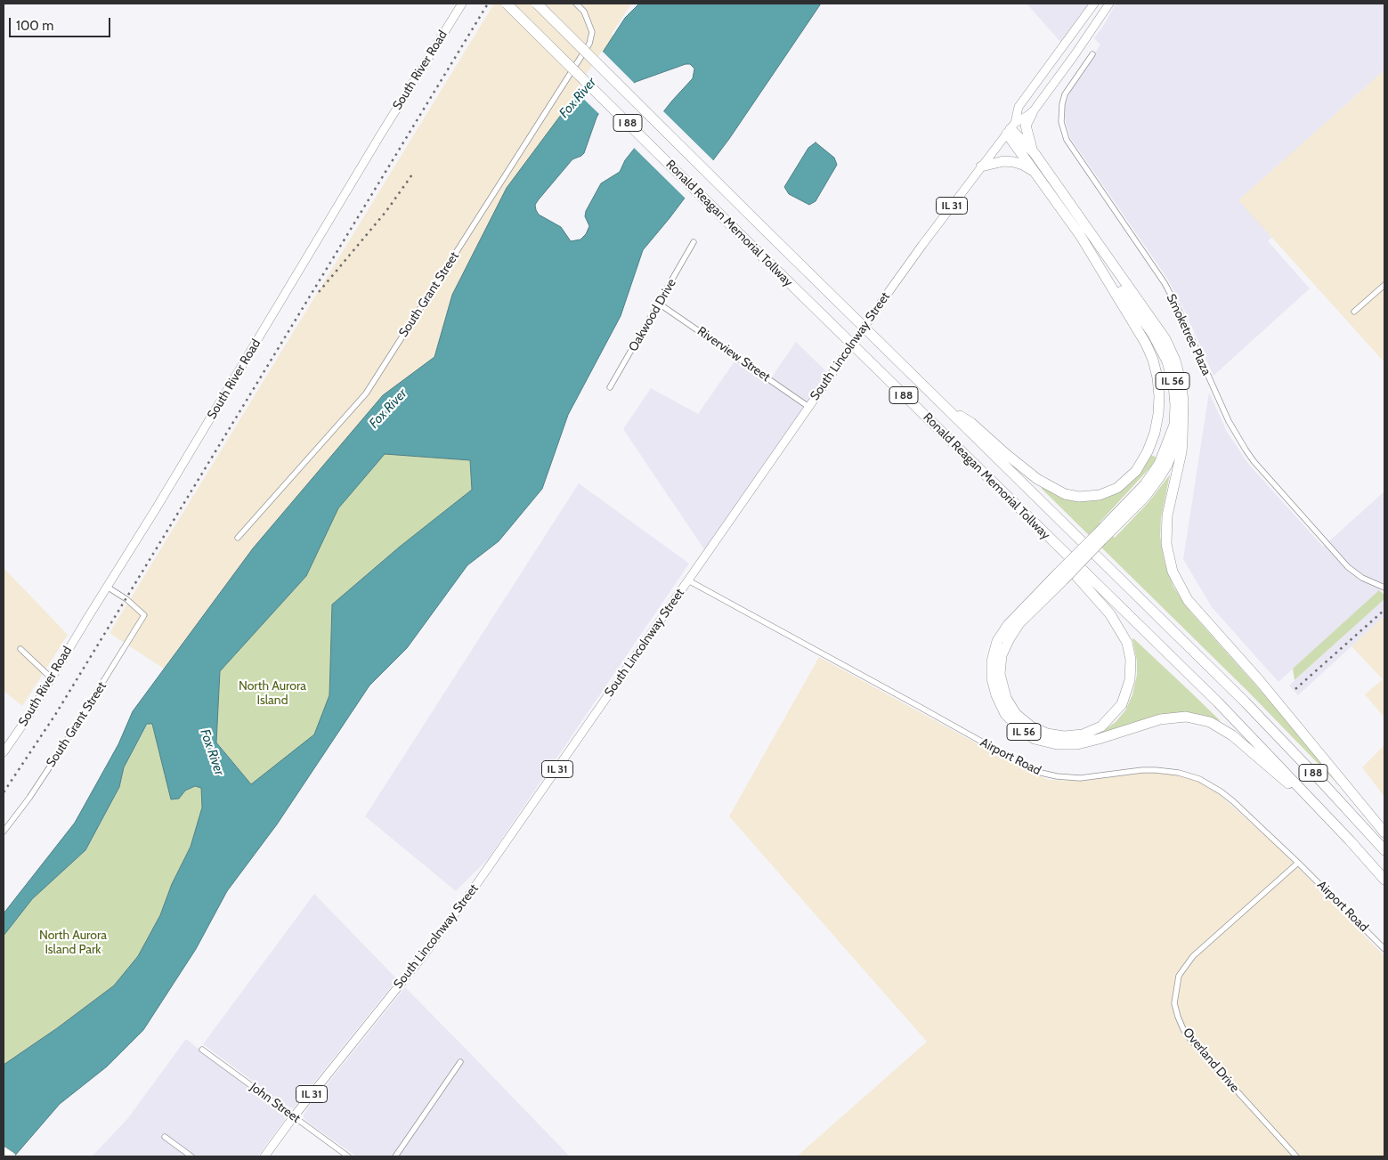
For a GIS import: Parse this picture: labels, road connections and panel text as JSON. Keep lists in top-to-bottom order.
{
  "streets": {
    "highway": ["I 88", "Ronald Reagan Memorial Tollway", "IL 56"],
    "main road": ["South River Road", "IL 31", "South Lincolnway Street"],
    "street": [
      "South Grant Street",
      "Oakwood Drive",
      "Smoketree Plaza",
      "Riverview Street",
      "Airport Road",
      "Overland Drive",
      "John Street"
    ]
  },
  "crossings": [
    ["South River Road", "South Grant Street"],
    ["Ronald Reagan Memorial Tollway", "IL 56"],
    ["Oakwood Drive", "Riverview Street"],
    ["South Lincolnway Street", "Riverview Street"],
    ["South Lincolnway Street", "IL 56"],
    ["South Lincolnway Street", "Airport Road"],
    ["South Lincolnway Street", "John Street"],
    ["Airport Road", "Overland Drive"]
  ],
  "water": ["Fox River"],
  "parks": ["North Aurora Island", "North Aurora Island Park"],
  "scale_bar": "100 m"
}
